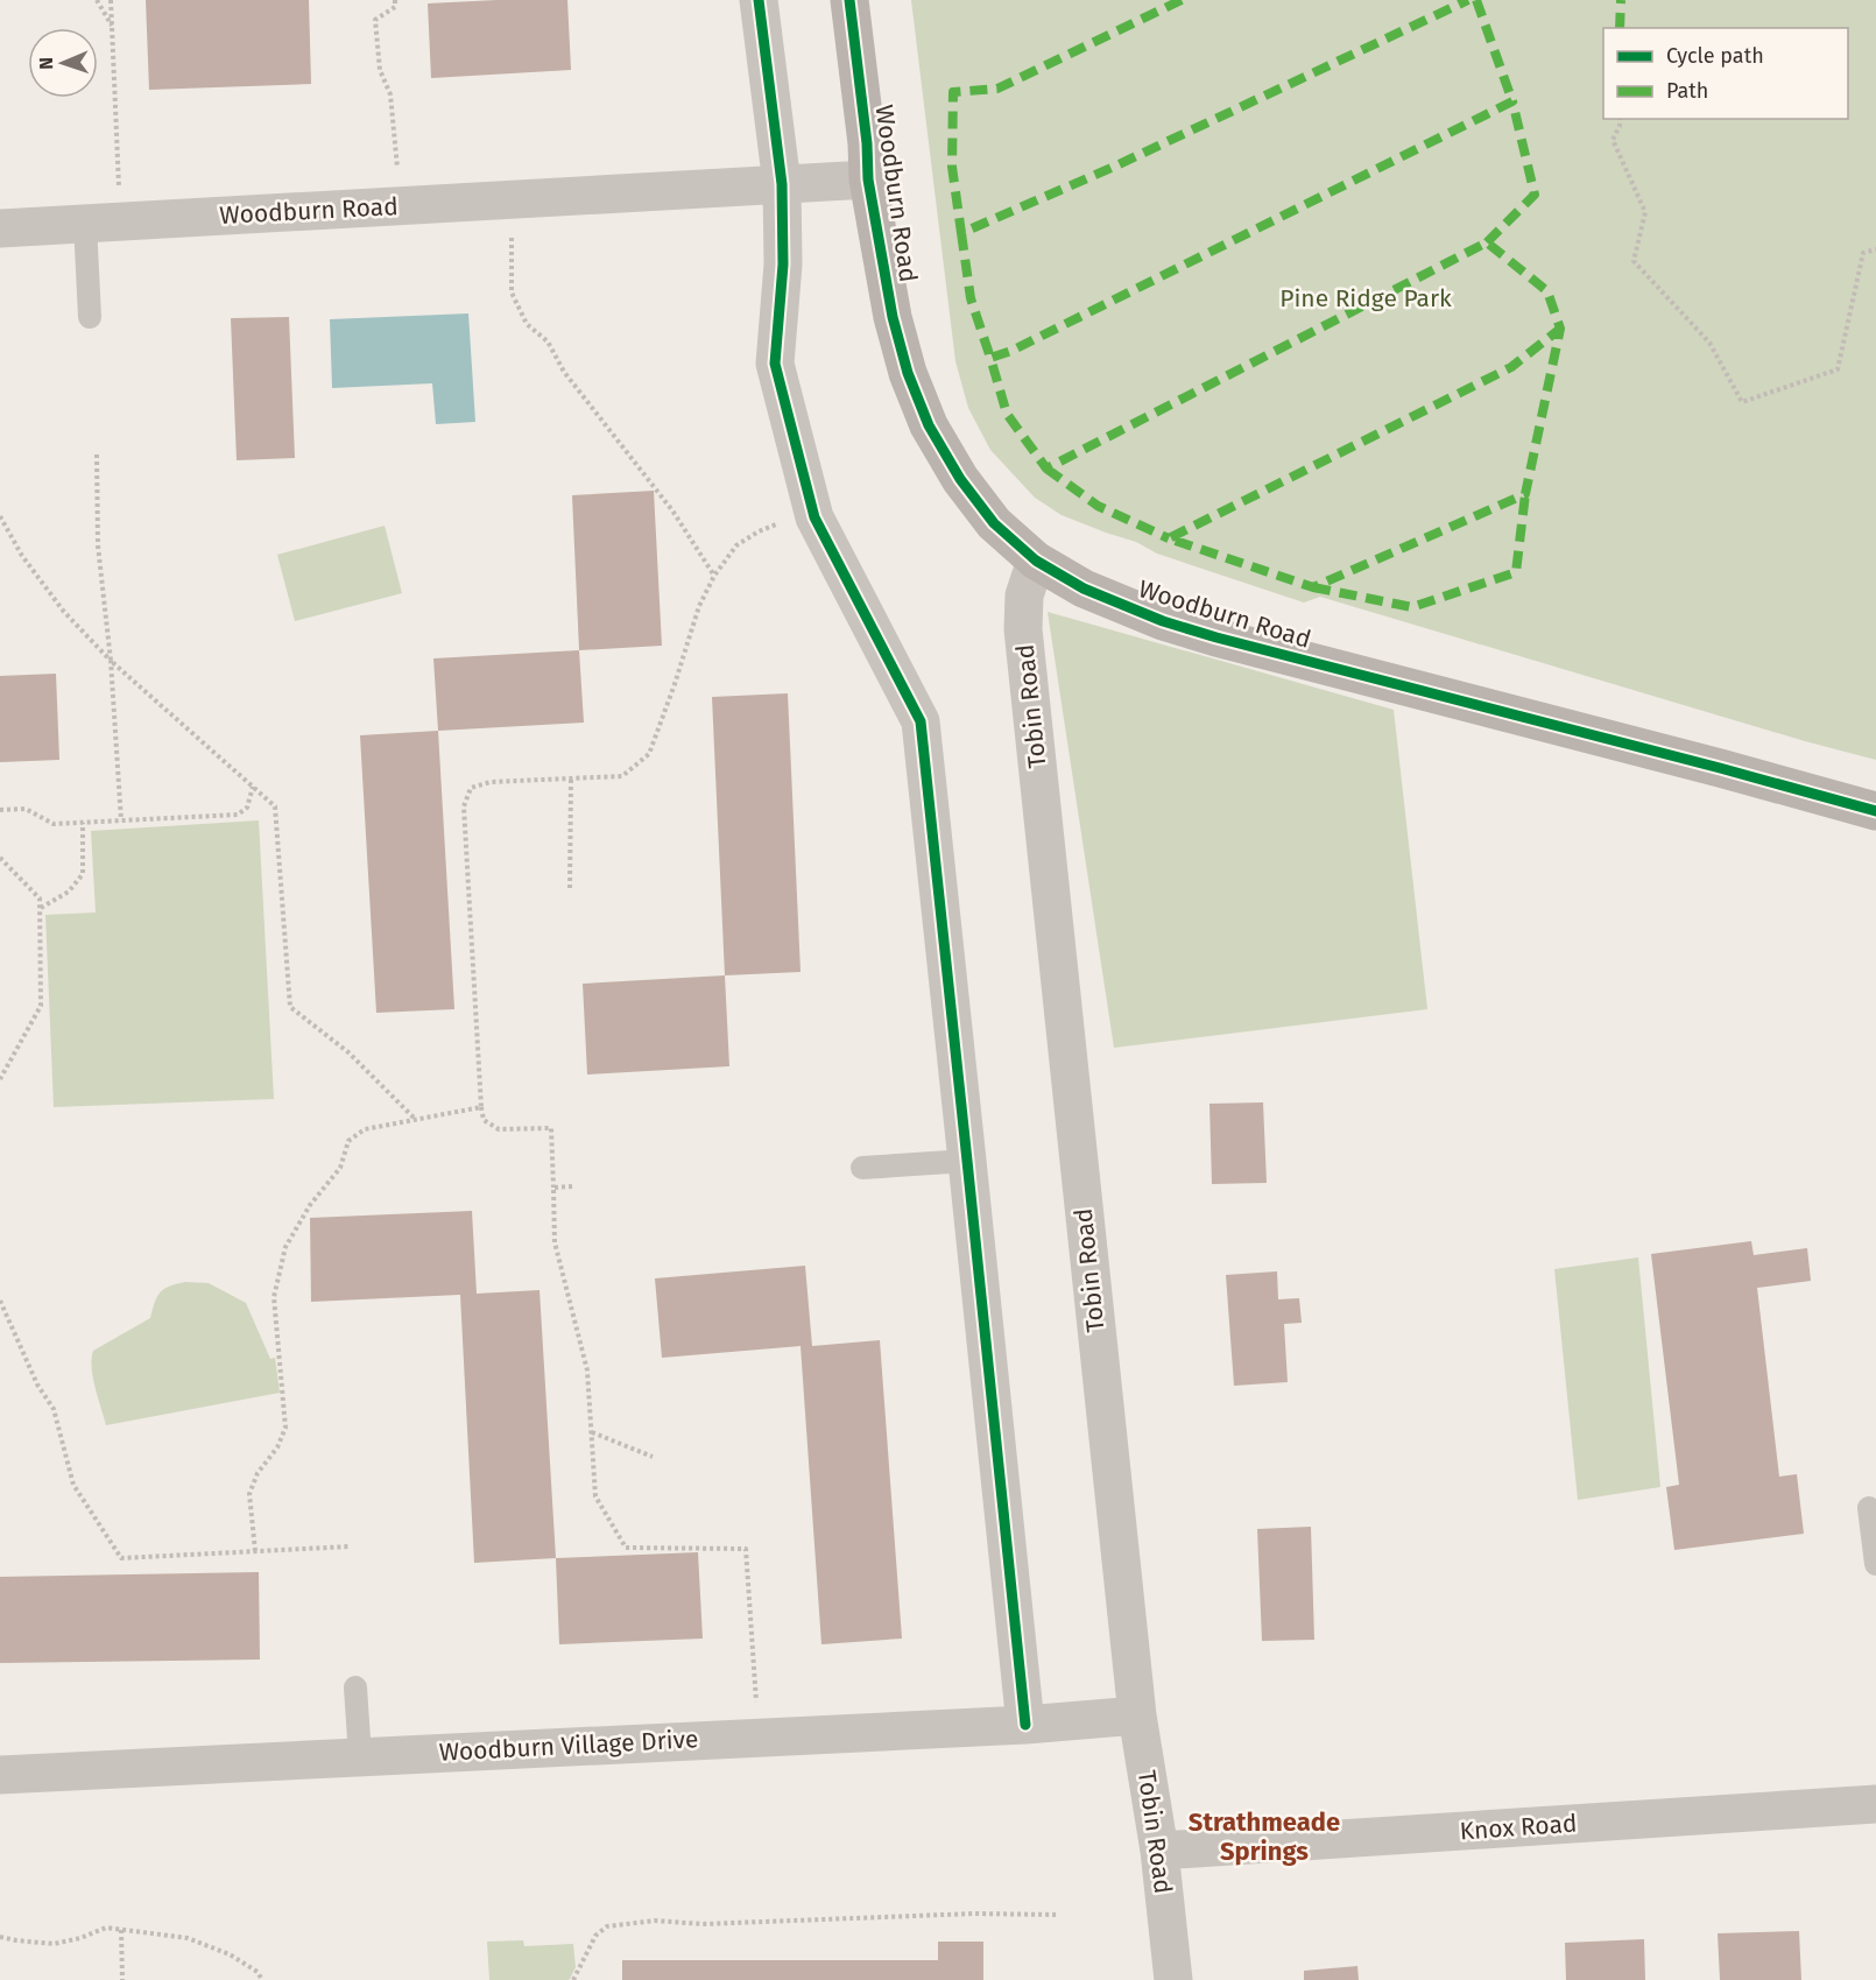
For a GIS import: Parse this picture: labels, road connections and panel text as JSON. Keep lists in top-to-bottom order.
{
  "streets": {
    "street": [
      "Woodburn Road",
      "Tobin Road",
      "Woodburn Village Drive",
      "Knox Road"
    ]
  },
  "crossings": [
    ["Woodburn Road", "Tobin Road"],
    ["Tobin Road", "Woodburn Village Drive"],
    ["Tobin Road", "Knox Road"]
  ],
  "districts": ["Strathmeade Springs"],
  "parks": ["Pine Ridge Park"],
  "legend": ["Cycle path", "Path"],
  "north": "left"
}
